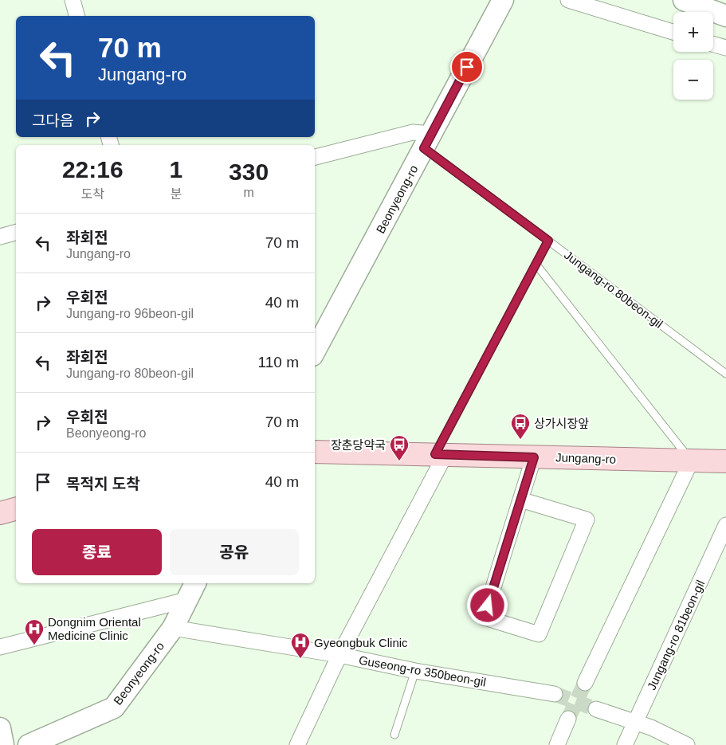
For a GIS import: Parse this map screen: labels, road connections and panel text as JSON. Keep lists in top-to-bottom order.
{
  "streets": {
    "main road": ["Jungang-ro"],
    "street": ["Beonyeong-ro", "Jungang-ro 81beon-gil", "Guseong-ro 350beon-gil"],
    "lane": ["Jungang-ro 80beon-gil"]
  },
  "crossings": [
    ["Beonyeong-ro", "Jungang-ro 80beon-gil"],
    ["Beonyeong-ro", "Guseong-ro 350beon-gil"]
  ],
  "places": {
    "bus stop": ["상가시장앞", "장춘당약국"],
    "hospital": ["Dongnim Oriental Medicine Clinic", "Gyeongbuk Clinic"]
  },
  "page": {
    "map_buttons": ["+", "−"],
    "turn": ["70 m", "Jungang-ro"],
    "then": "그다음",
    "eta": [
      "22:16",
      "도착",
      "1",
      "분",
      "330",
      "m"
    ],
    "list": [
      {
        "name": "좌회전",
        "note": "Jungang-ro",
        "value": "70 m"
      },
      {
        "name": "우회전",
        "note": "Jungang-ro 96beon-gil",
        "value": "40 m"
      },
      {
        "name": "좌회전",
        "note": "Jungang-ro 80beon-gil",
        "value": "110 m"
      },
      {
        "name": "우회전",
        "note": "Beonyeong-ro",
        "value": "70 m"
      },
      {
        "name": "목적지 도착",
        "value": "40 m"
      }
    ],
    "buttons": ["종료", "공유"]
  }
}
